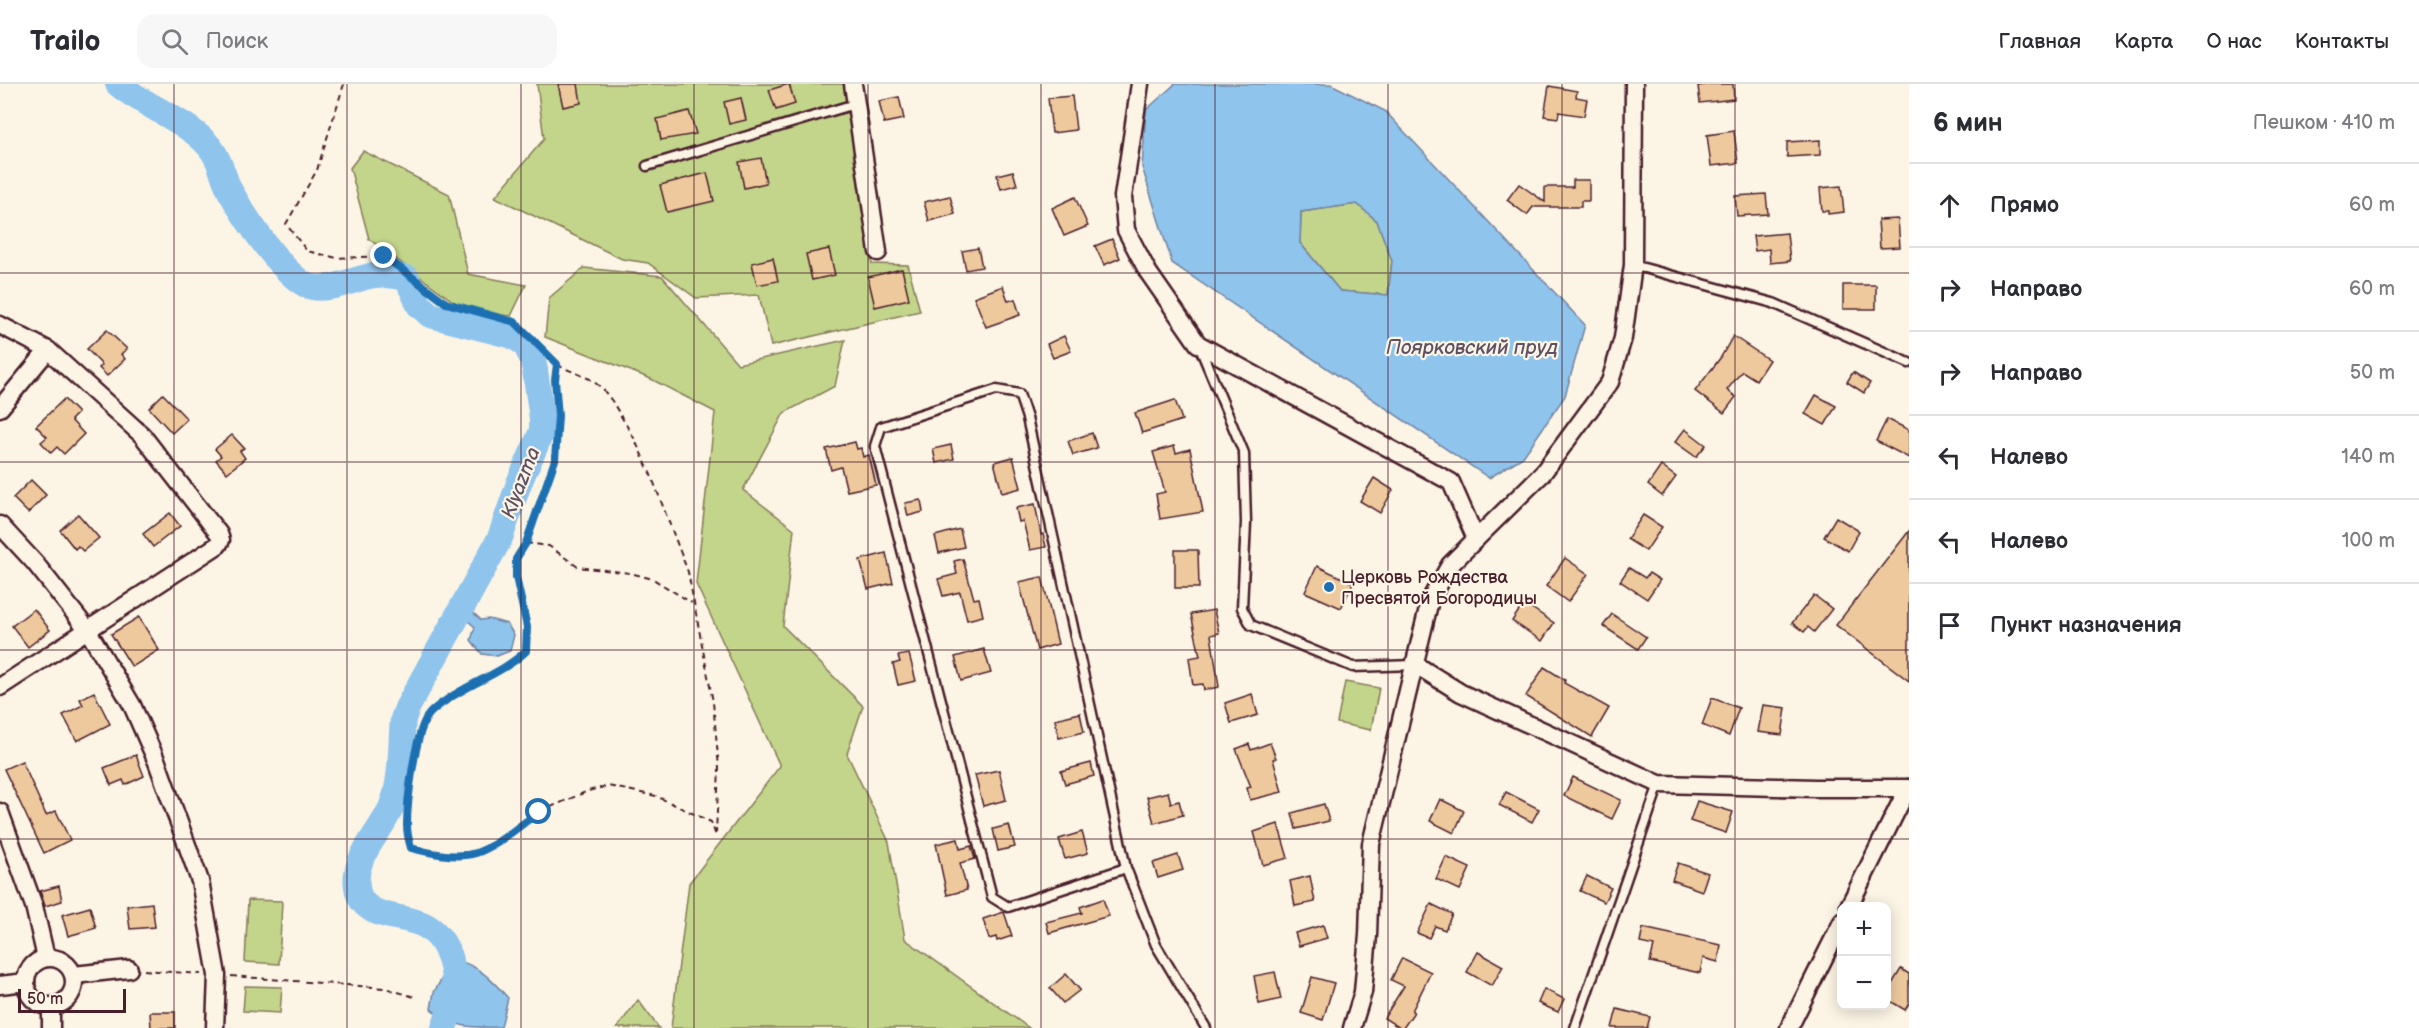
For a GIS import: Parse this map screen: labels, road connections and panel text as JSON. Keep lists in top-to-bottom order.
{
  "water": ["Поярковский пруд", "Klyazma"],
  "places": ["Церковь Рождества Пресвятой Богородицы"],
  "scale_bar": "50 m",
  "page": {
    "header": "Trailo",
    "search": "Поиск",
    "nav": [
      "Главная",
      "Карта",
      "О нас",
      "Контакты"
    ],
    "heading": ["6 мин", "Пешком · 410 m"],
    "list": [
      ["Прямо", "60 m"],
      ["Направо", "60 m"],
      ["Направо", "50 m"],
      ["Налево", "140 m"],
      ["Налево", "100 m"],
      "Пункт назначения"
    ],
    "map_buttons": ["+", "−"],
    "scale": "50 m"
  }
}
